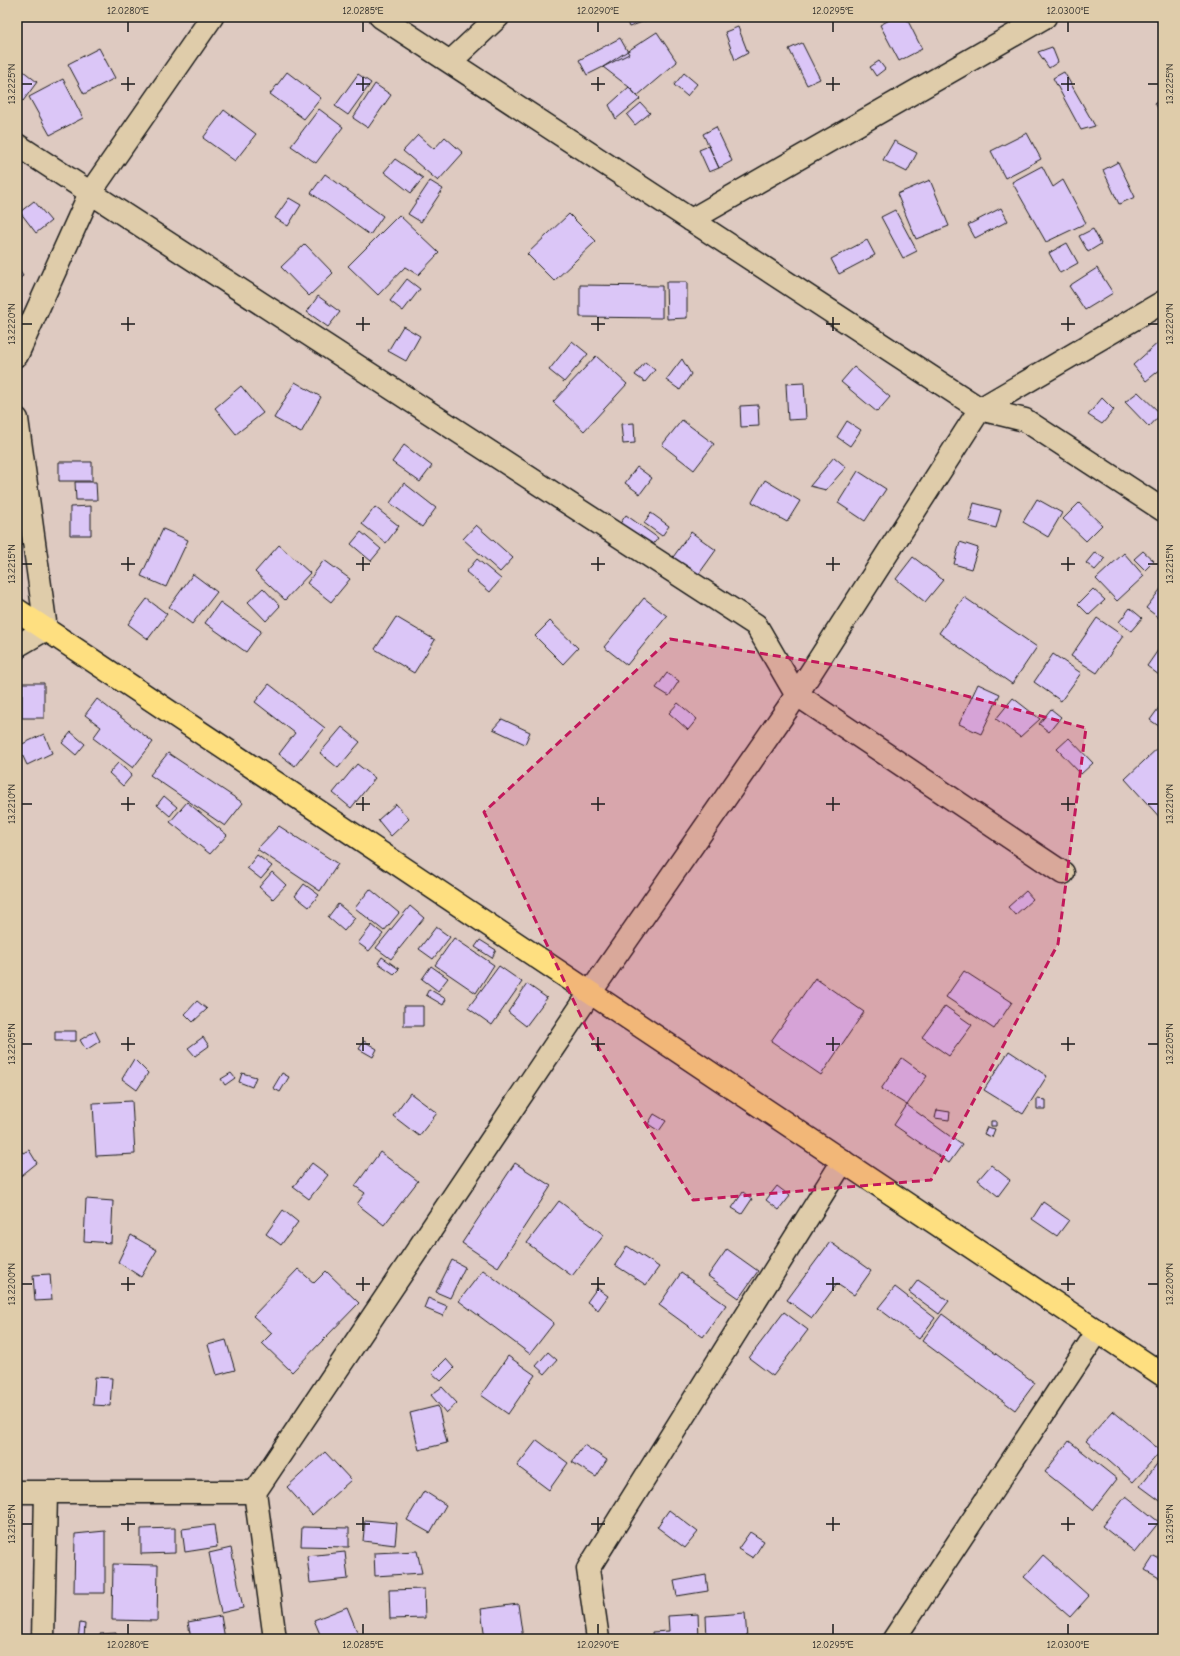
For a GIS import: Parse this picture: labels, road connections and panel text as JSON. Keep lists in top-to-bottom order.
{
  "coordinates": [
    "12.0280°E",
    "12.0285°E",
    "12.0290°E",
    "12.0295°E",
    "12.0300°E",
    "13.2225°N",
    "13.2220°N",
    "13.2215°N",
    "13.2210°N",
    "13.2205°N",
    "13.2200°N",
    "13.2195°N"
  ]
}
